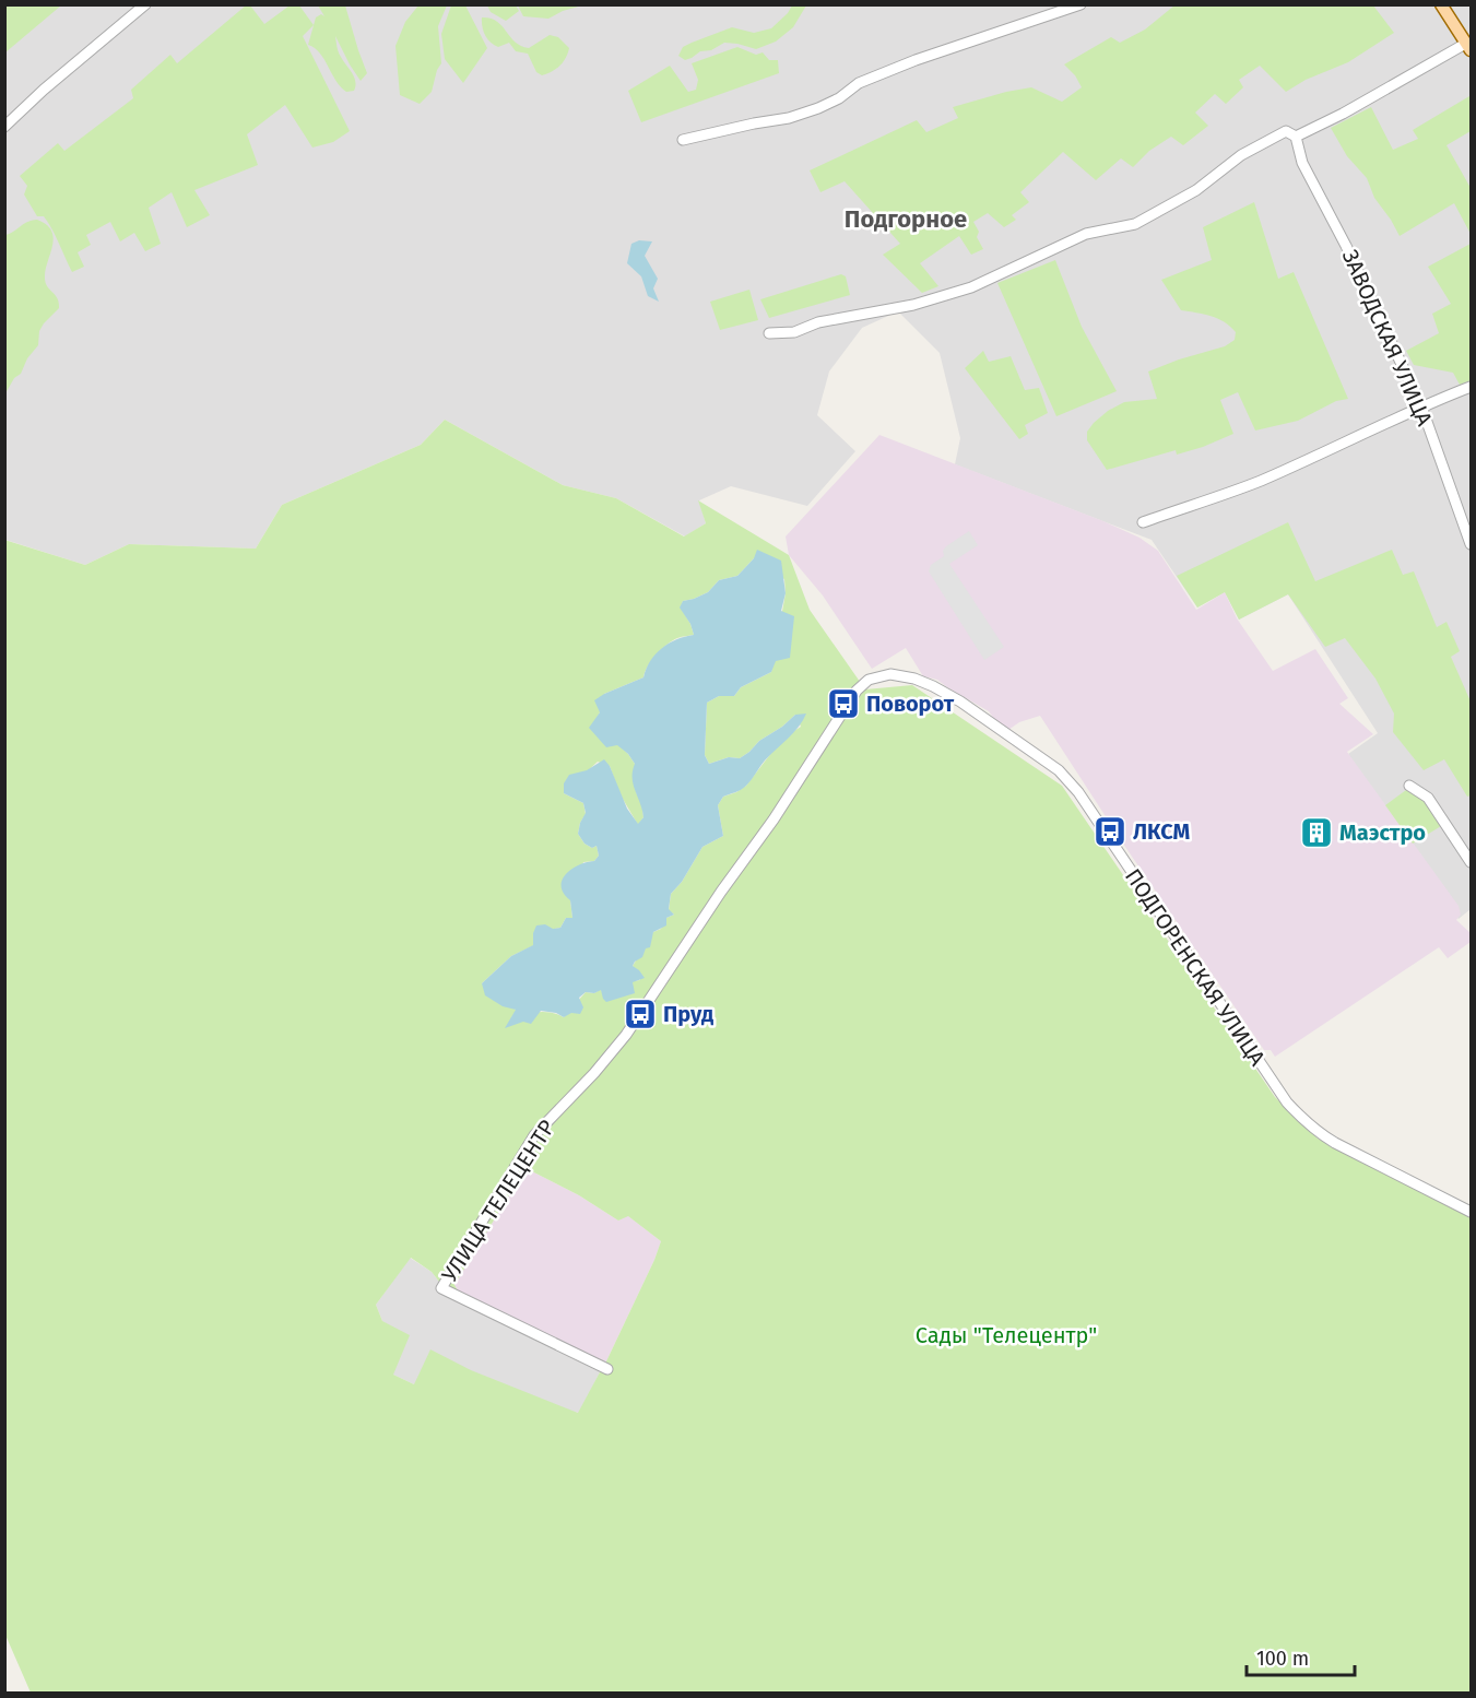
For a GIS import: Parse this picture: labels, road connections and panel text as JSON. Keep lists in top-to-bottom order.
{
  "streets": {
    "street": ["ЗАВОДСКАЯ УЛИЦА", "ПОДГОРЕНСКАЯ УЛИЦА", "УЛИЦА ТЕЛЕЦЕНТР"]
  },
  "crossings": [
    ["ПОДГОРЕНСКАЯ УЛИЦА", "УЛИЦА ТЕЛЕЦЕНТР"]
  ],
  "districts": ["Подгорное"],
  "parks": ["Сады \"Телецентр\""],
  "places": {
    "bus stop": ["Поворот", "ЛКСМ", "Пруд"],
    "building": ["Маэстро"]
  },
  "scale_bar": "100 m"
}
